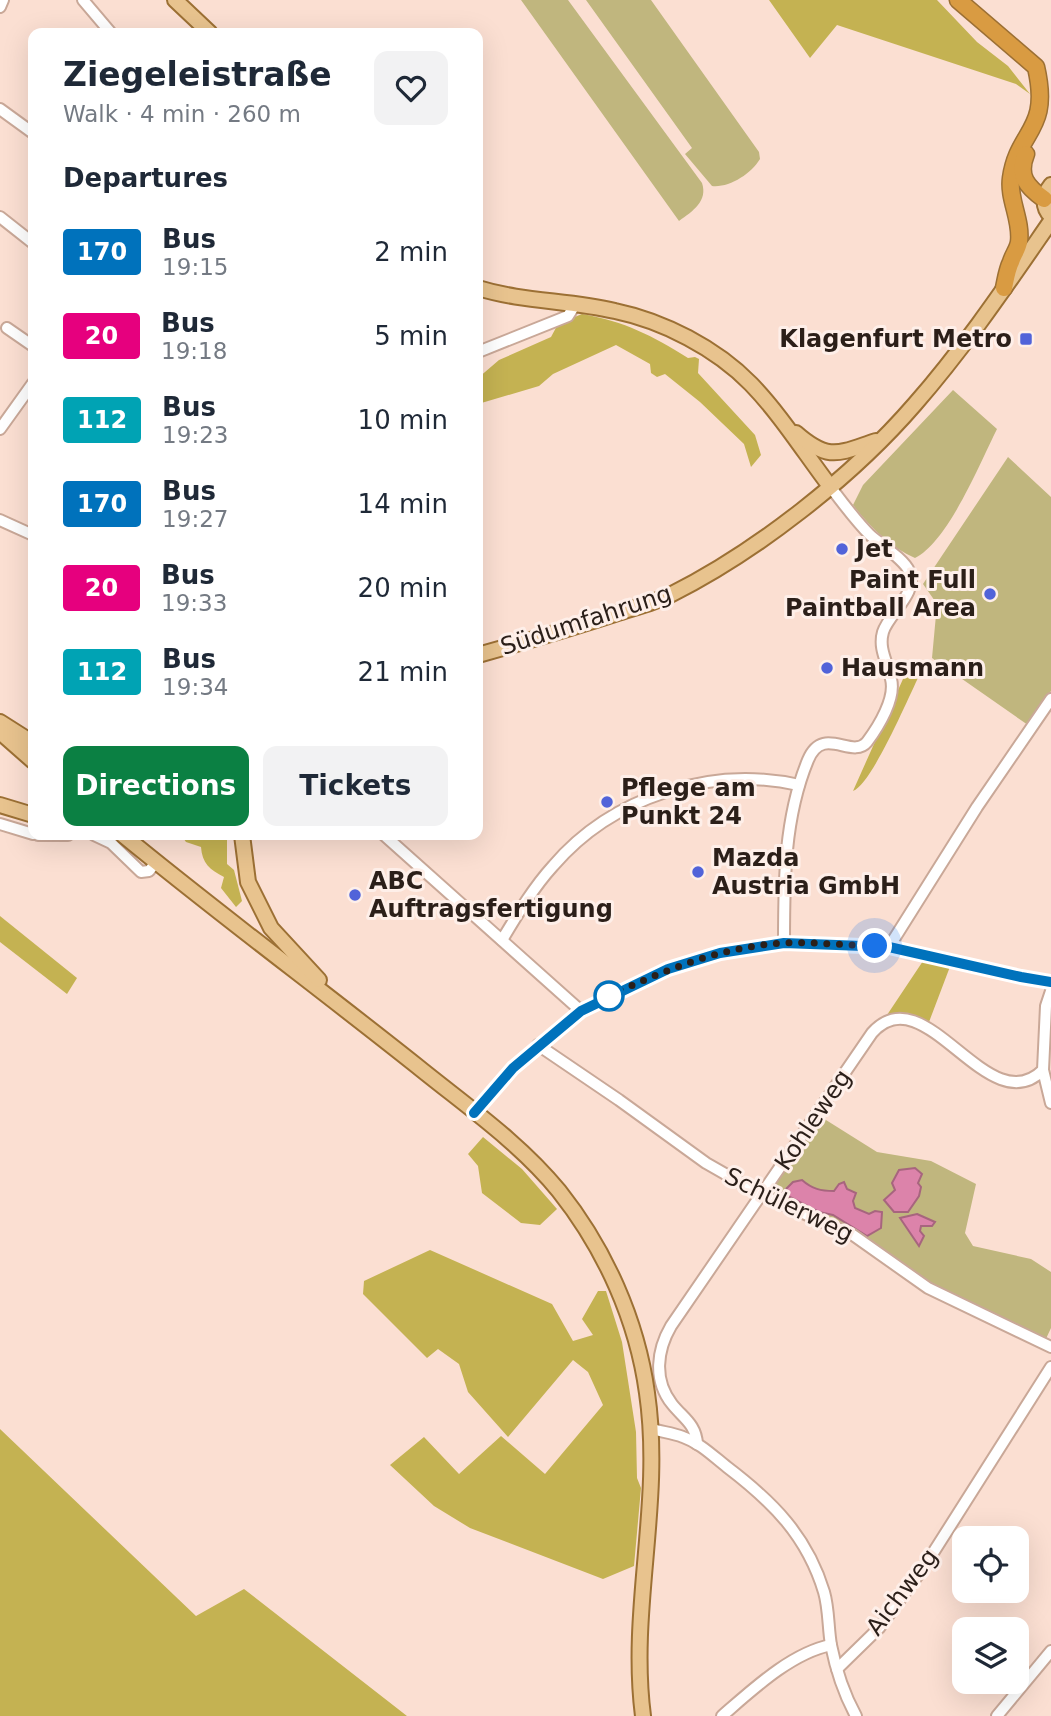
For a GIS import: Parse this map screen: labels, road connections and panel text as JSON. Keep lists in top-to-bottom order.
{
  "streets": {
    "main road": ["Südumfahrung"],
    "street": ["Kohleweg", "Schülerweg", "Aichweg"]
  },
  "crossings": [
    ["Kohleweg", "Schülerweg"]
  ],
  "places": {
    "transit": ["Klagenfurt Metro"],
    "other": [
      "Jet",
      "Paint Full Paintball Area",
      "Hausmann",
      "Pflege am Punkt 24",
      "Mazda Austria GmbH",
      "ABC Auftragsfertigung"
    ]
  },
  "lines": ["bus line 170"],
  "page": {
    "heading": [
      ["Ziegeleistraße", "Walk · 4 min · 260 m"],
      "Departures"
    ],
    "list": [
      {
        "mark": "170",
        "name": "Bus",
        "note": "19:15",
        "value": "2 min"
      },
      {
        "mark": "20",
        "name": "Bus",
        "note": "19:18",
        "value": "5 min"
      },
      {
        "mark": "112",
        "name": "Bus",
        "note": "19:23",
        "value": "10 min"
      },
      {
        "mark": "170",
        "name": "Bus",
        "note": "19:27",
        "value": "14 min"
      },
      {
        "mark": "20",
        "name": "Bus",
        "note": "19:33",
        "value": "20 min"
      },
      {
        "mark": "112",
        "name": "Bus",
        "note": "19:34",
        "value": "21 min"
      }
    ],
    "buttons": ["Directions", "Tickets"]
  }
}
